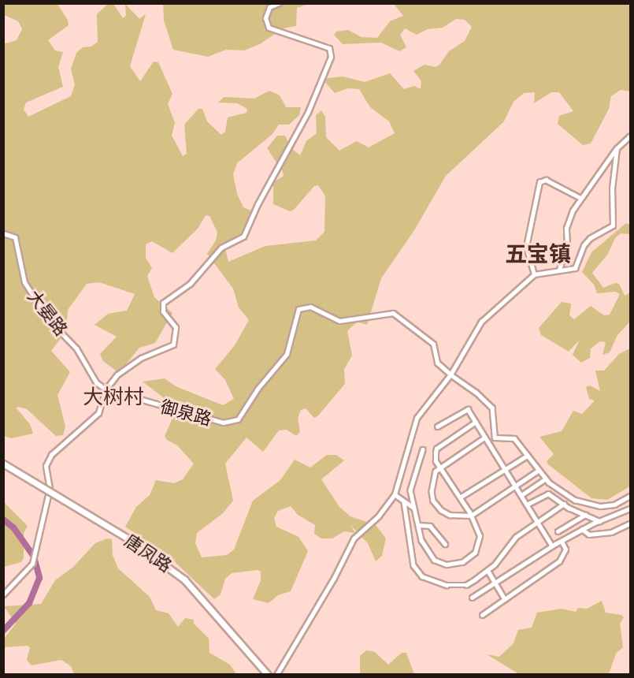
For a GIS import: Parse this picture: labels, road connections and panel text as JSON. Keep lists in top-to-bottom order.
{
  "streets": {
    "highway": ["唐凤路"],
    "street": ["大晏路", "御泉路"]
  },
  "crossings": [
    ["大晏路", "御泉路"]
  ],
  "districts": ["五宝镇", "大树村"]
}
